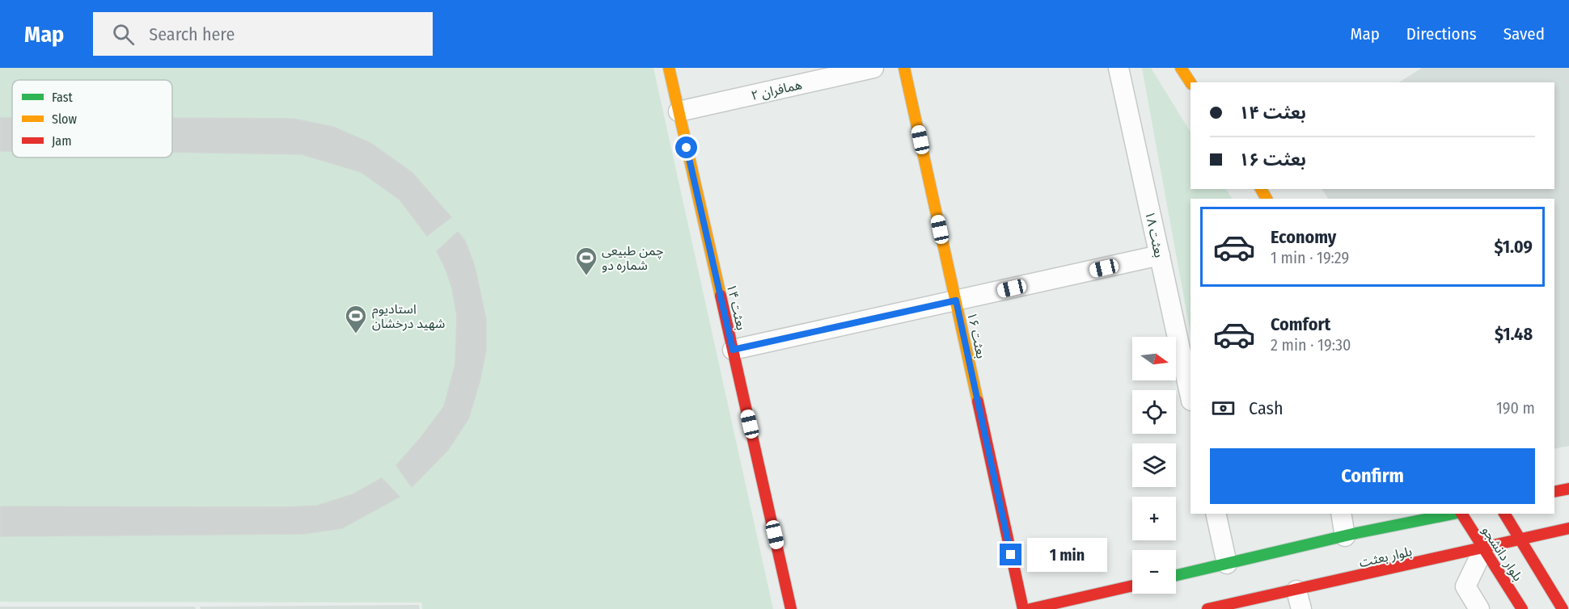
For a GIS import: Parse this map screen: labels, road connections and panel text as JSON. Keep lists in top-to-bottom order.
{
  "streets": {
    "street": [
      "همافران ۲",
      "بعثت ۱۸",
      "بعثت ۱۴",
      "بعثت ۱۶",
      "بلوار دانشجو",
      "بلوار بعثت"
    ]
  },
  "crossings": [
    ["همافران ۲", "بعثت ۱۴"],
    ["بلوار دانشجو", "بلوار بعثت"]
  ],
  "places": {
    "sports": ["چمن طبیعی شماره دو", "استادیوم شهید درخشان"]
  },
  "legend": ["Fast", "Slow", "Jam"],
  "north": "right",
  "page": {
    "header": "Map",
    "search": "Search here",
    "nav": ["Map", "Directions", "Saved"],
    "banner": ["بعثت ۱۴", "بعثت ۱۶"],
    "list": [
      {
        "name": "Economy",
        "note": "1 min · 19:29",
        "value": "$1.09"
      },
      {
        "name": "Comfort",
        "note": "2 min · 19:30",
        "value": "$1.48"
      }
    ],
    "map_buttons": ["+", "−"],
    "pay": ["Cash", "190 m"],
    "buttons": "Confirm",
    "bubble": "1 min"
  }
}
